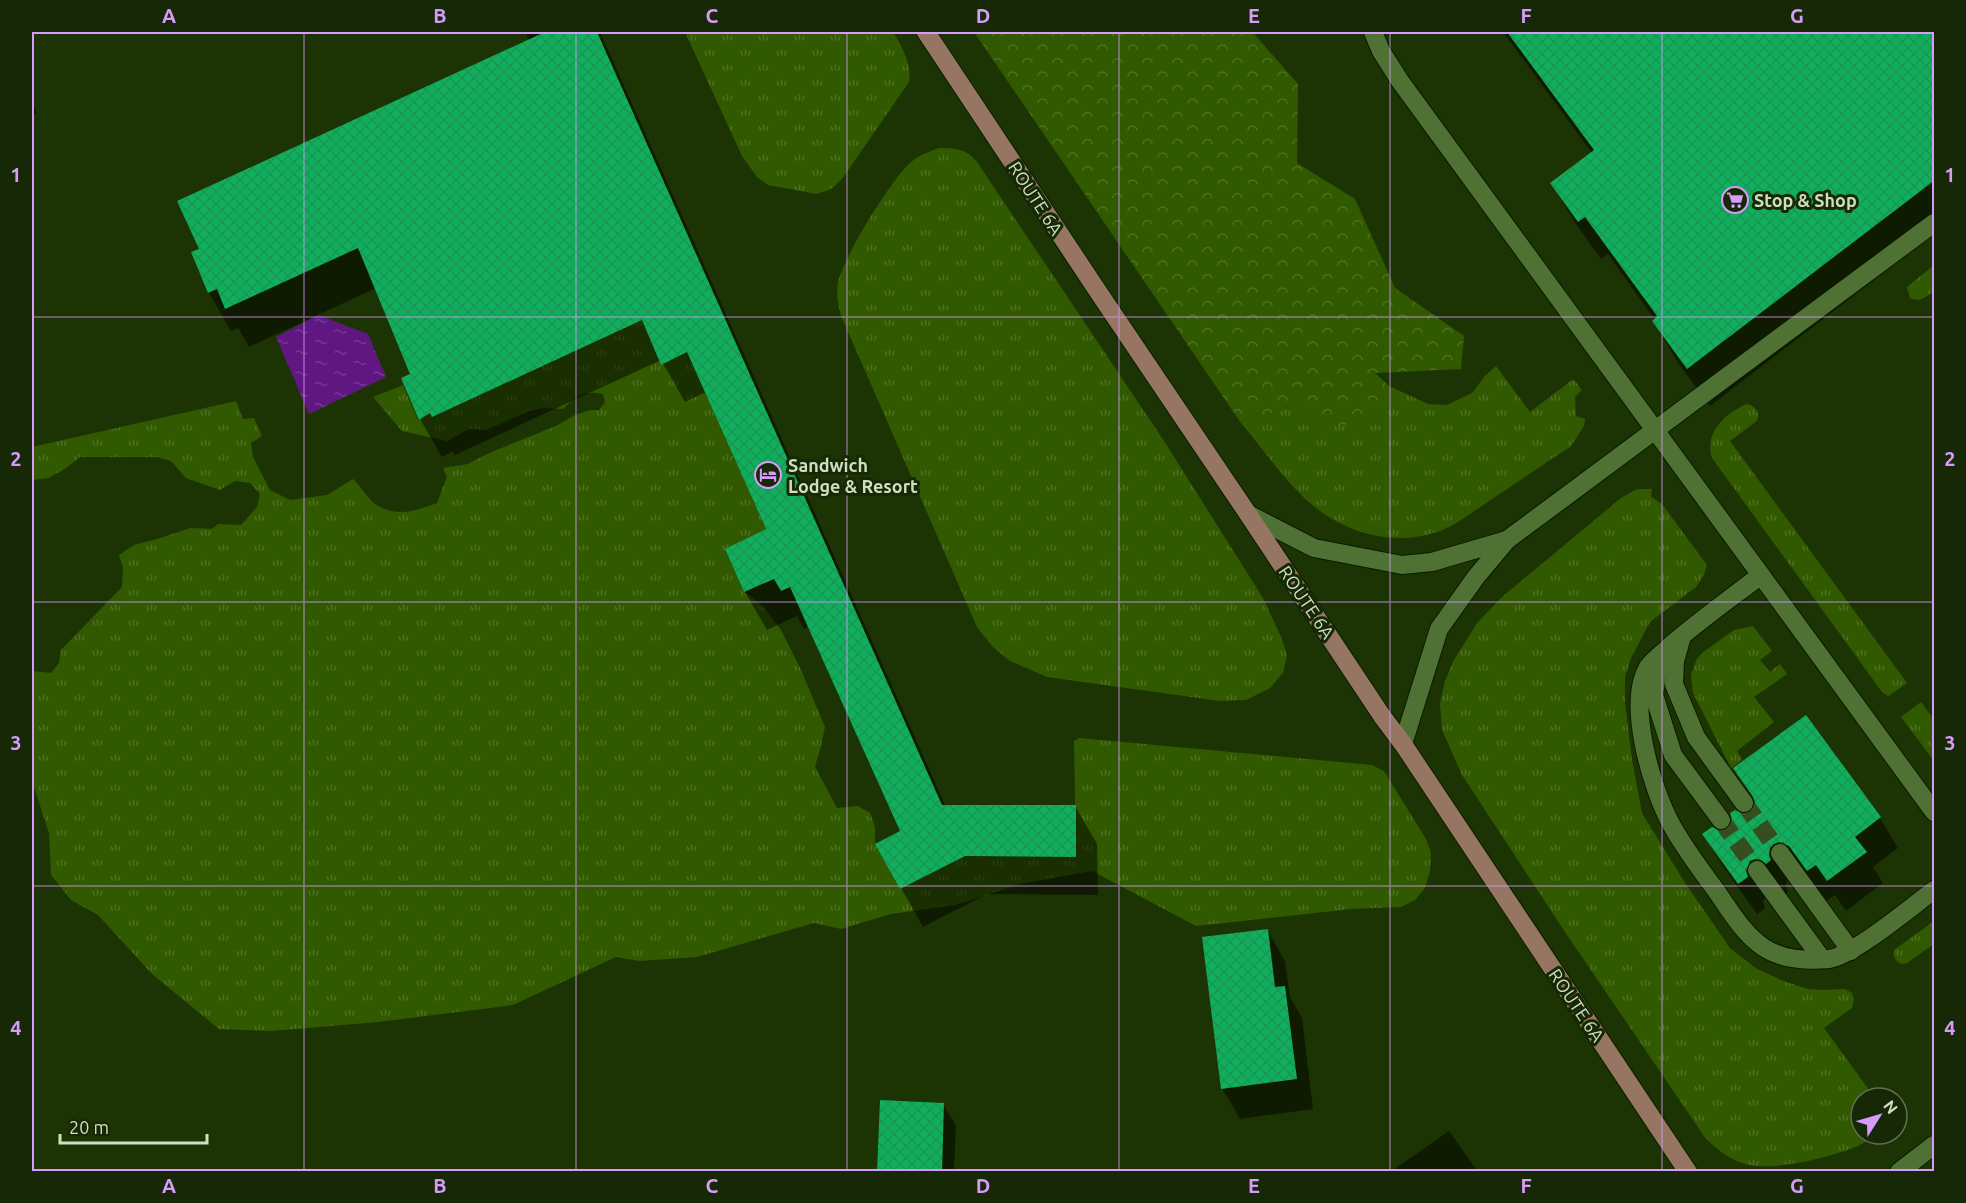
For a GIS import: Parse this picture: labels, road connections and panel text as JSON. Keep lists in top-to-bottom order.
{
  "streets": {
    "main road": ["ROUTE 6A"]
  },
  "places": {
    "supermarket": ["Stop & Shop"],
    "hotel": ["Sandwich Lodge & Resort"]
  },
  "scale_bar": "20 m",
  "north": "top right",
  "grid": {
    "columns": [
      "A",
      "B",
      "C",
      "D",
      "E",
      "F",
      "G"
    ],
    "rows": [
      "1",
      "2",
      "3",
      "4"
    ]
  }
}
